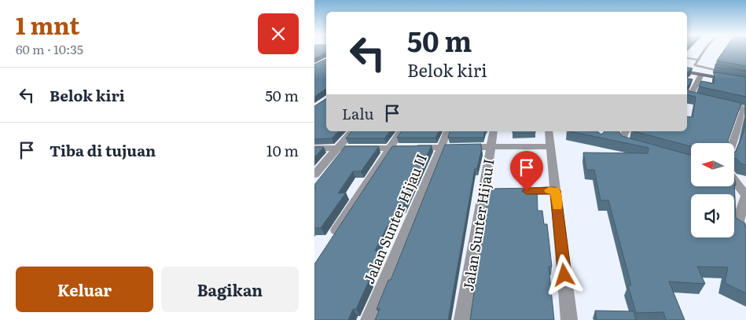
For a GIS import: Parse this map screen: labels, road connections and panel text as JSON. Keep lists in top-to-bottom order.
{
  "streets": {
    "street": ["Jalan Sunter Hijau II", "Jalan Sunter Hijau I"]
  },
  "north": "left",
  "page": {
    "heading": ["1 mnt", "60 m · 10:35"],
    "turn": ["50 m", "Belok kiri"],
    "list": [
      {
        "name": "Belok kiri",
        "value": "50 m"
      },
      {
        "name": "Tiba di tujuan",
        "value": "10 m"
      }
    ],
    "then": "Lalu",
    "buttons": ["Keluar", "Bagikan"]
  }
}
